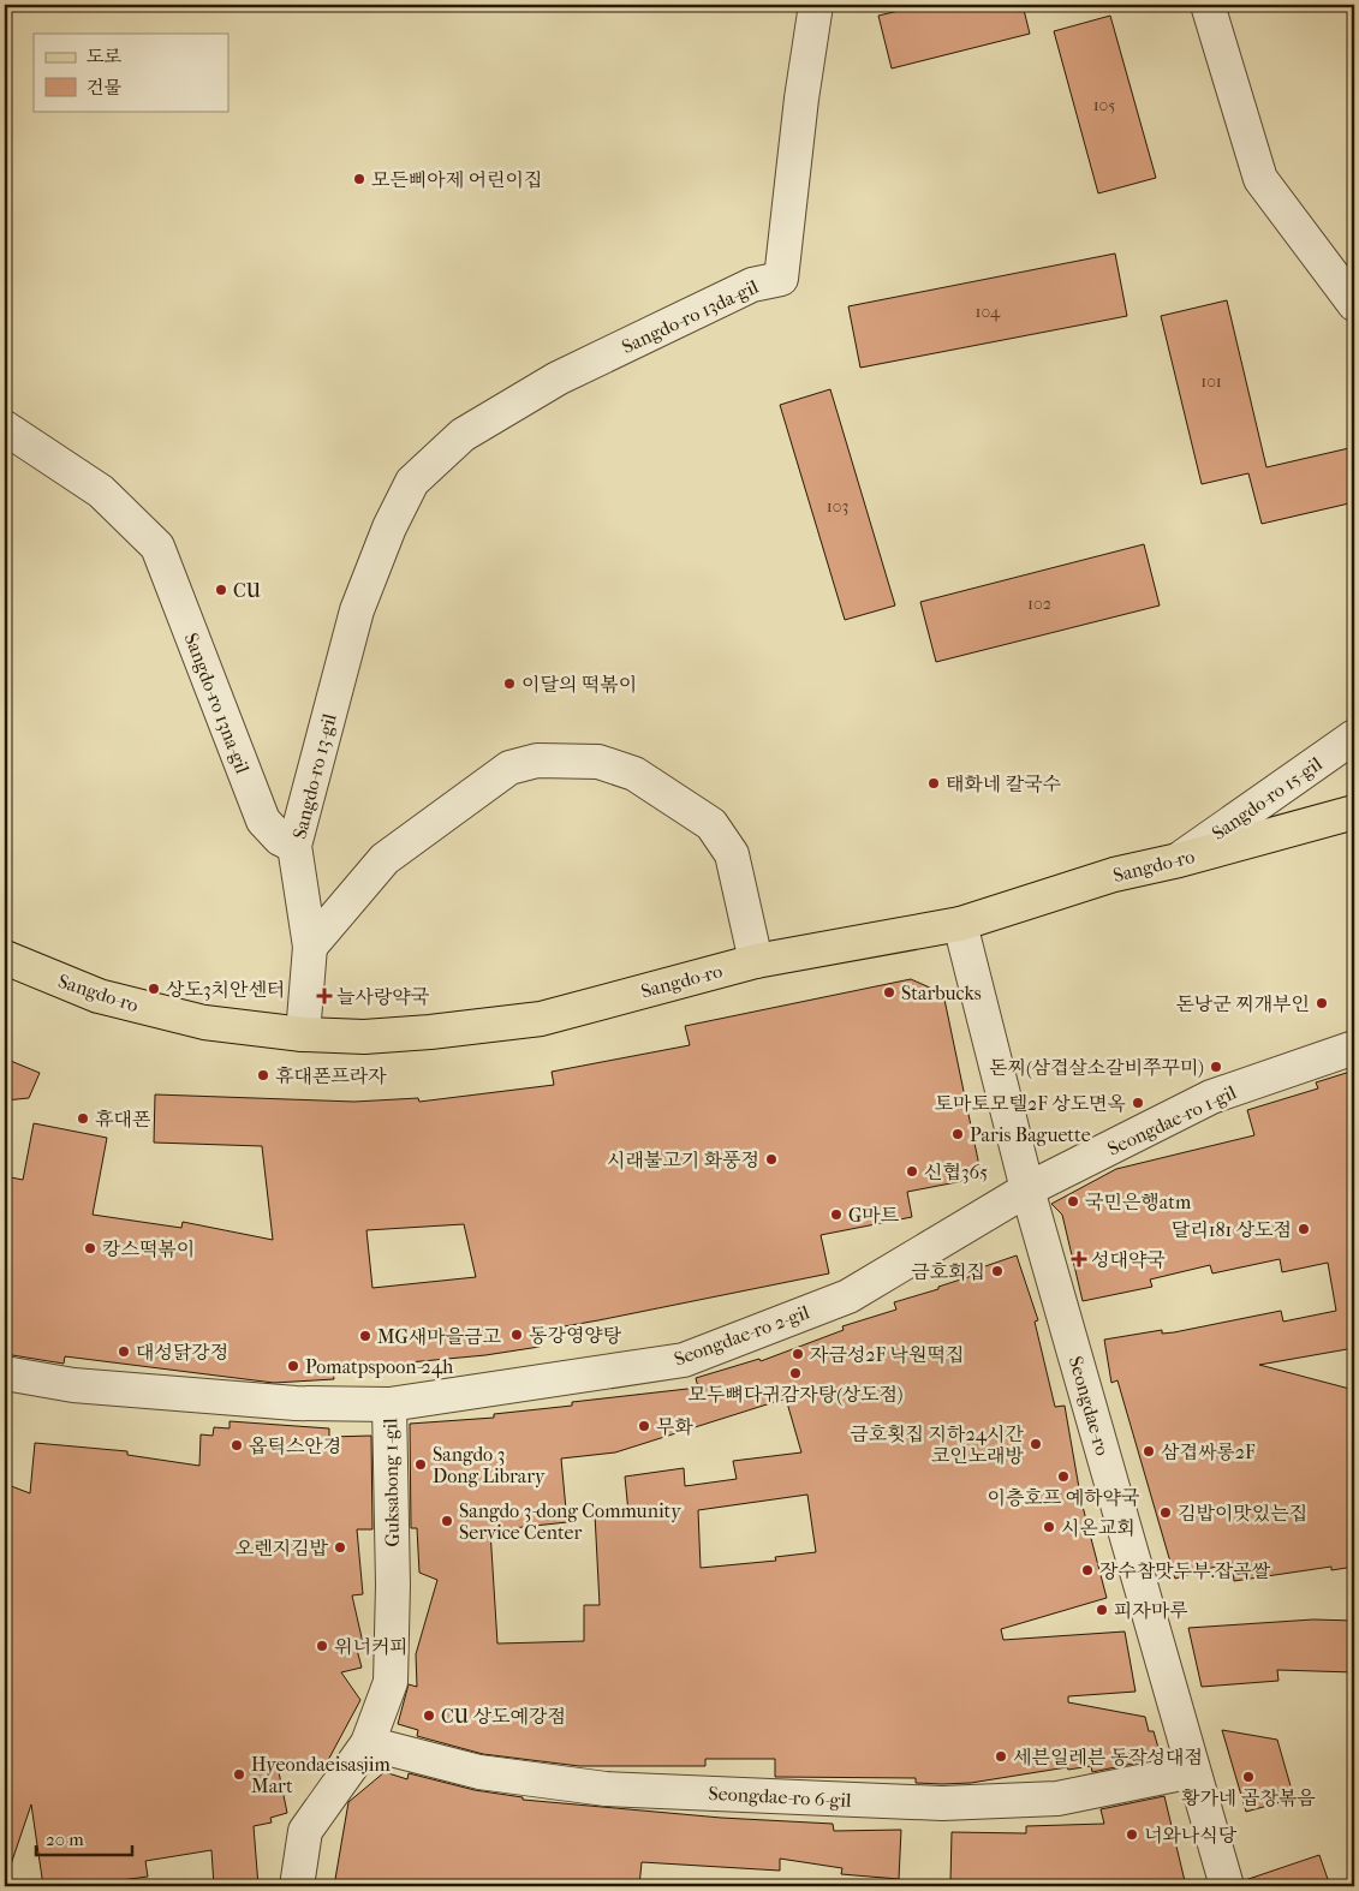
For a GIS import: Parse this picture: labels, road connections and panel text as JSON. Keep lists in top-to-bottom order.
{
  "streets": {
    "main road": ["Sangdo-ro"],
    "street": [
      "Sangdo-ro 13da-gil",
      "Sangdo-ro 13na-gil",
      "Sangdo-ro 13-gil",
      "Sangdo-ro 15-gil",
      "Seongdae-ro 1-gil",
      "Seongdae-ro 2-gil",
      "Seongdae-ro",
      "Guksabong 1-gil",
      "Seongdae-ro 6-gil"
    ]
  },
  "crossings": [
    ["Sangdo-ro 13da-gil", "Sangdo-ro 13-gil"],
    ["Sangdo-ro 13na-gil", "Sangdo-ro 13-gil"],
    ["Sangdo-ro 13-gil", "Sangdo-ro"],
    ["Sangdo-ro 15-gil", "Sangdo-ro"],
    ["Sangdo-ro", "Seongdae-ro"],
    ["Seongdae-ro 1-gil", "Seongdae-ro 2-gil"],
    ["Seongdae-ro 1-gil", "Seongdae-ro"],
    ["Seongdae-ro 2-gil", "Seongdae-ro"],
    ["Seongdae-ro 2-gil", "Guksabong 1-gil"],
    ["Seongdae-ro", "Seongdae-ro 6-gil"],
    ["Guksabong 1-gil", "Seongdae-ro 6-gil"]
  ],
  "places": {
    "other": [
      "모든삐아제 어린이집",
      "CU",
      "이달의 떡볶이",
      "태화네 칼국수",
      "상도3치안센터",
      "Starbucks",
      "돈낭군 찌개부인",
      "돈찌(삼겹살소갈비쭈꾸미)",
      "휴대폰프라자",
      "토마토모텔2F 상도면옥",
      "휴대폰",
      "Paris Baguette",
      "시래불고기 화풍정",
      "신협365",
      "국민은행atm",
      "G마트",
      "달리181 상도점",
      "캉스떡볶이",
      "금호회집",
      "동강영양탕",
      "MG새마을금고",
      "대성닭강정",
      "자금성2F 낙원떡집",
      "Pomatpspoon-24h",
      "모두뼈다귀감자탕(상도점)",
      "무화",
      "금호횟집 지하24시간 코인노래방",
      "옵틱스안경",
      "삼겹싸롱2F",
      "Sangdo 3 Dong Library",
      "이층호프 예하약국",
      "김밥이맛있는집",
      "Sangdo 3-dong Community Service Center",
      "시온교회",
      "오렌지김밥",
      "장수참맛두부.잡곡쌀",
      "피자마루",
      "위너커피",
      "CU 상도예강점",
      "세븐일레븐 동작성대점",
      "Hyeondaeisasjim Mart",
      "황가네 곱창볶음",
      "너와나식당"
    ],
    "health": ["늘사랑약국", "성대약국"]
  },
  "house_numbers": [
    "105",
    "104",
    "101",
    "103",
    "102"
  ],
  "legend": ["도로", "건물"],
  "scale_bar": "20 m"
}
